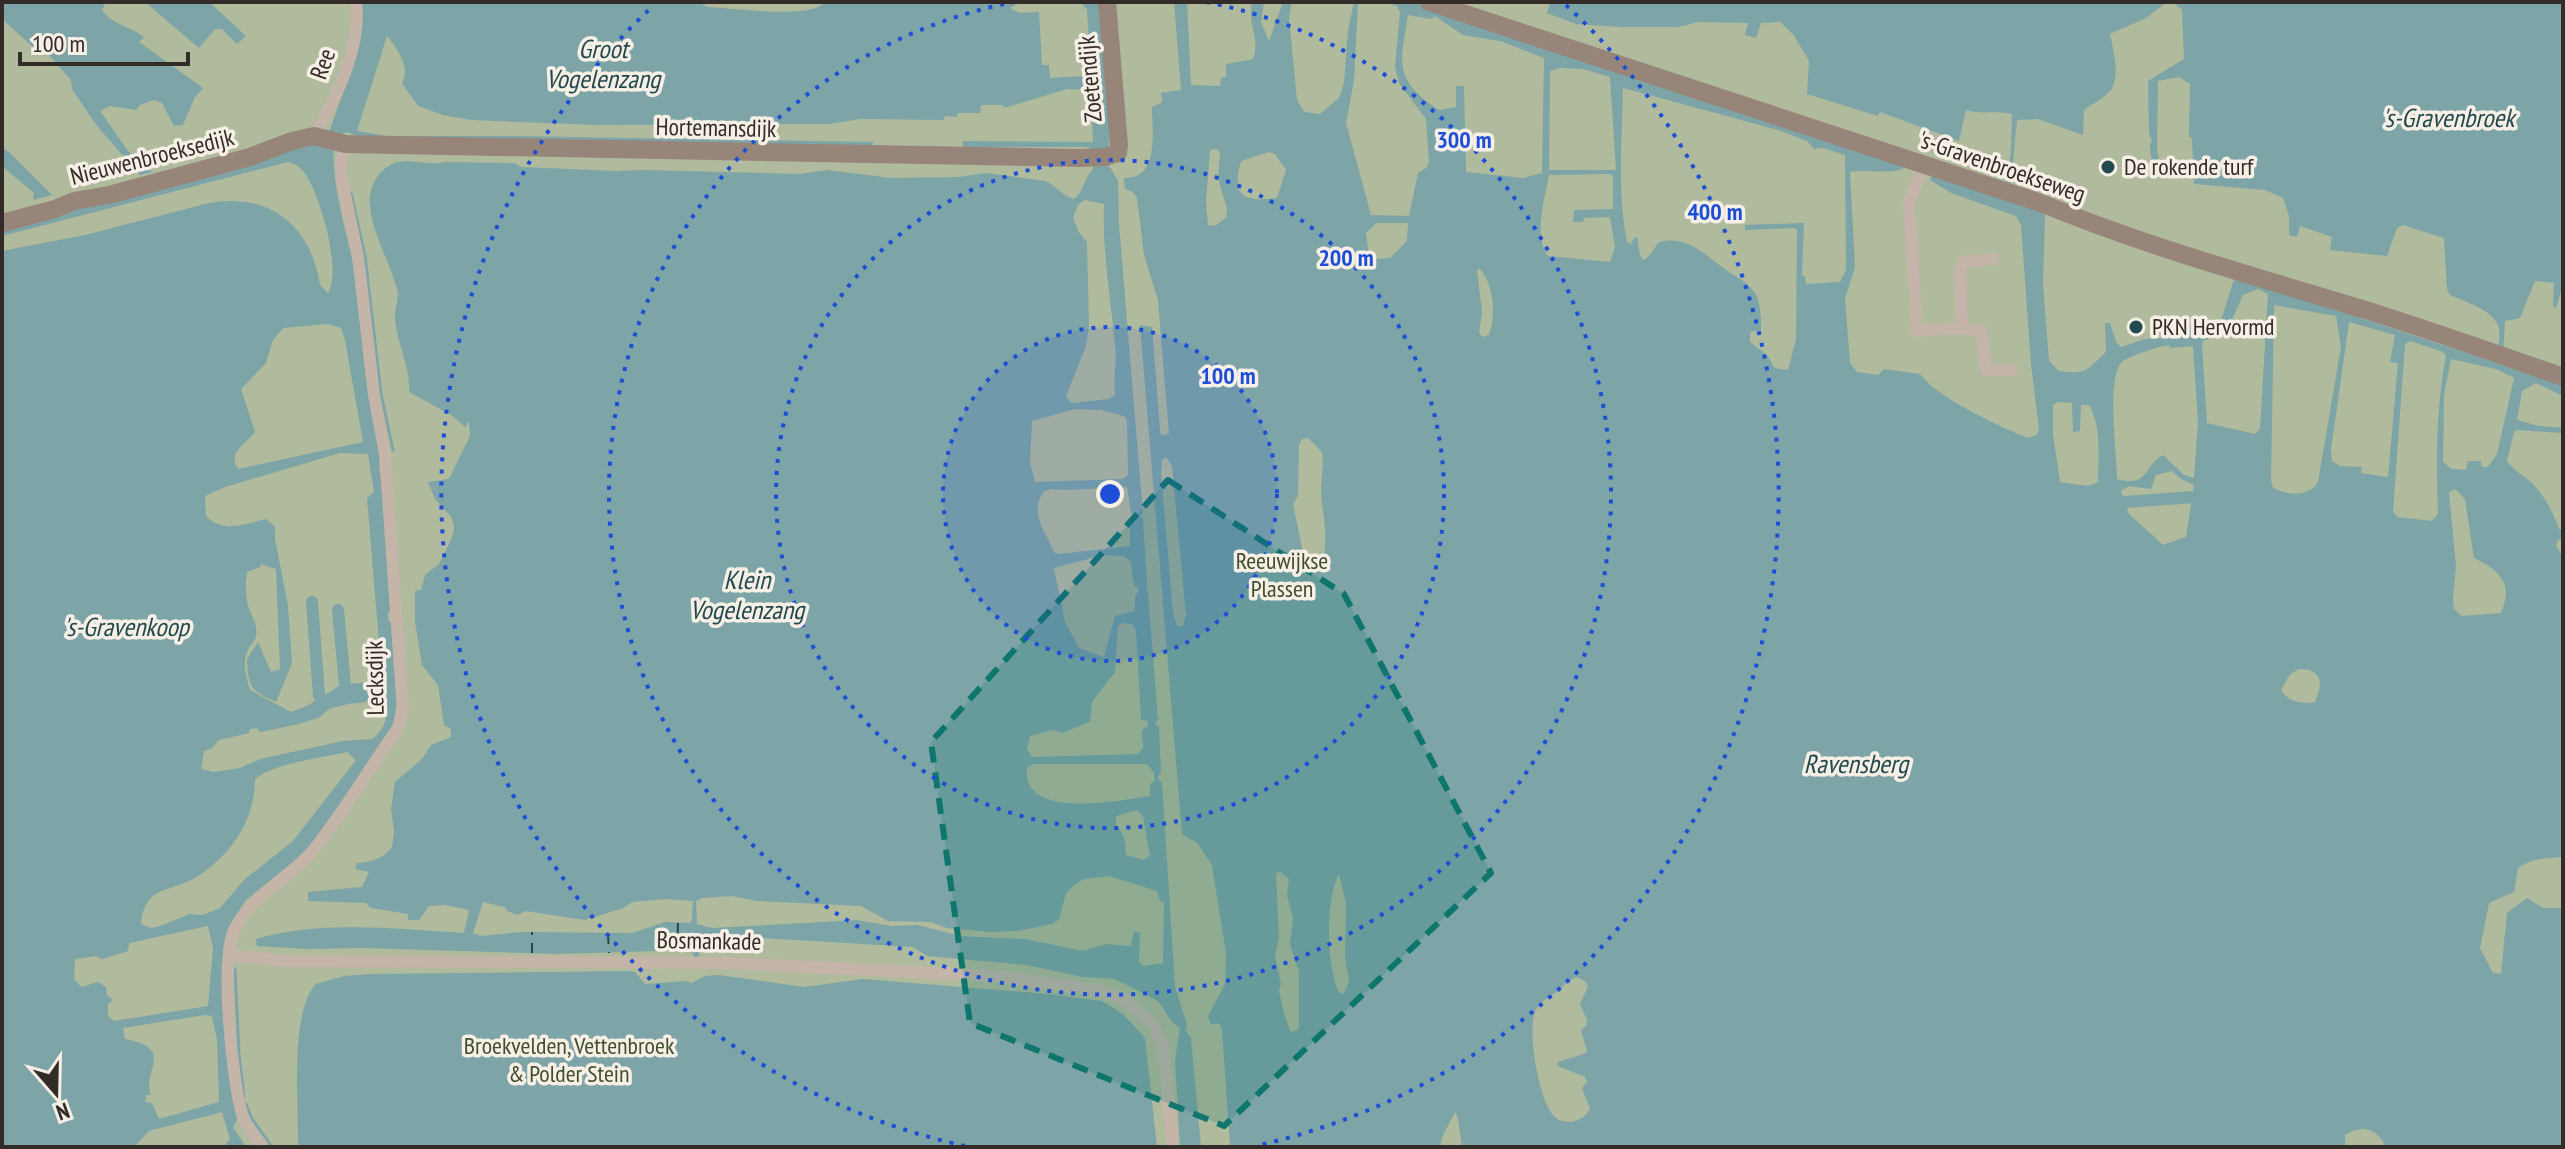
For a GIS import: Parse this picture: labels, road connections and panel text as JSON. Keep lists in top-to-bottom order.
{
  "streets": {
    "street": [
      "Ree",
      "Zoetendijk",
      "Hortemansdijk",
      "Nieuwenbroeksedijk",
      "'s-Gravenbroekseweg",
      "Lecksdijk",
      "Bosmankade"
    ]
  },
  "crossings": [
    ["Ree", "Hortemansdijk"],
    ["Ree", "Nieuwenbroeksedijk"],
    ["Ree", "Lecksdijk"],
    ["Zoetendijk", "Hortemansdijk"],
    ["Hortemansdijk", "Nieuwenbroeksedijk"],
    ["Hortemansdijk", "Lecksdijk"],
    ["Nieuwenbroeksedijk", "Lecksdijk"],
    ["Lecksdijk", "Bosmankade"]
  ],
  "water": [
    "Groot Vogelenzang",
    "'s-Gravenbroek",
    "Klein Vogelenzang",
    "'s-Gravenkoop",
    "Ravensberg"
  ],
  "parks": ["Reeuwijkse Plassen", "Broekvelden, Vettenbroek & Polder Stein"],
  "places": ["De rokende turf", "PKN Hervormd"],
  "scale_bar": "100 m",
  "north": "bottom",
  "rings": [
    "300 m",
    "400 m",
    "200 m",
    "100 m"
  ]
}
